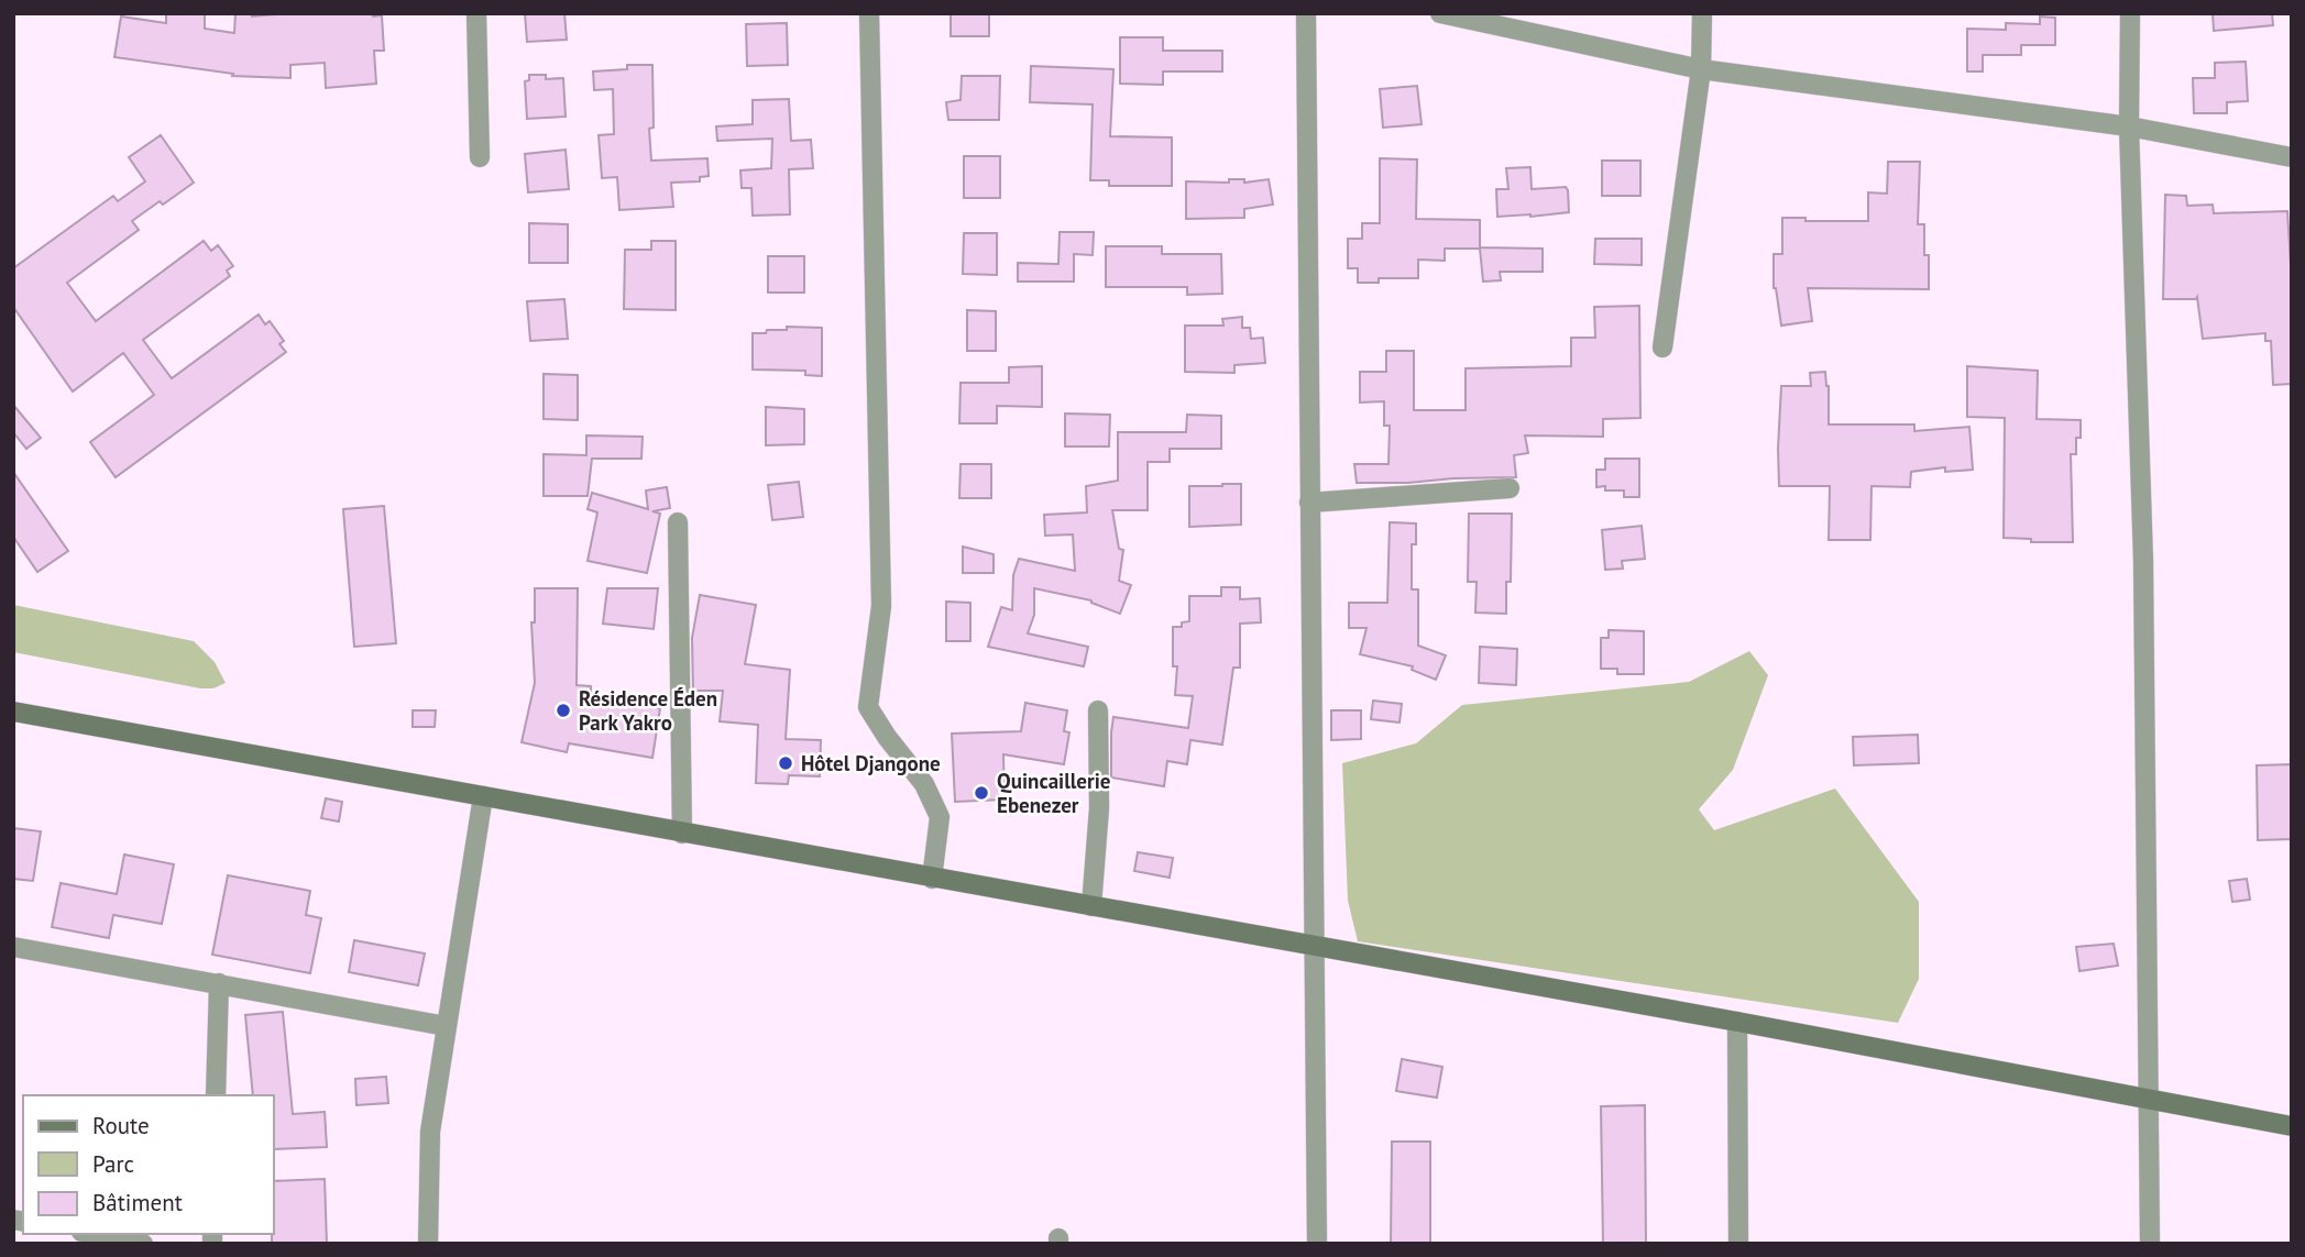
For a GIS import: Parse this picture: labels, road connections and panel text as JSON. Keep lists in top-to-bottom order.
{
  "places": ["Résidence Éden Park Yakro", "Hôtel Djangone", "Quincaillerie Ebenezer"],
  "legend": ["Route", "Parc", "Bâtiment"]
}
